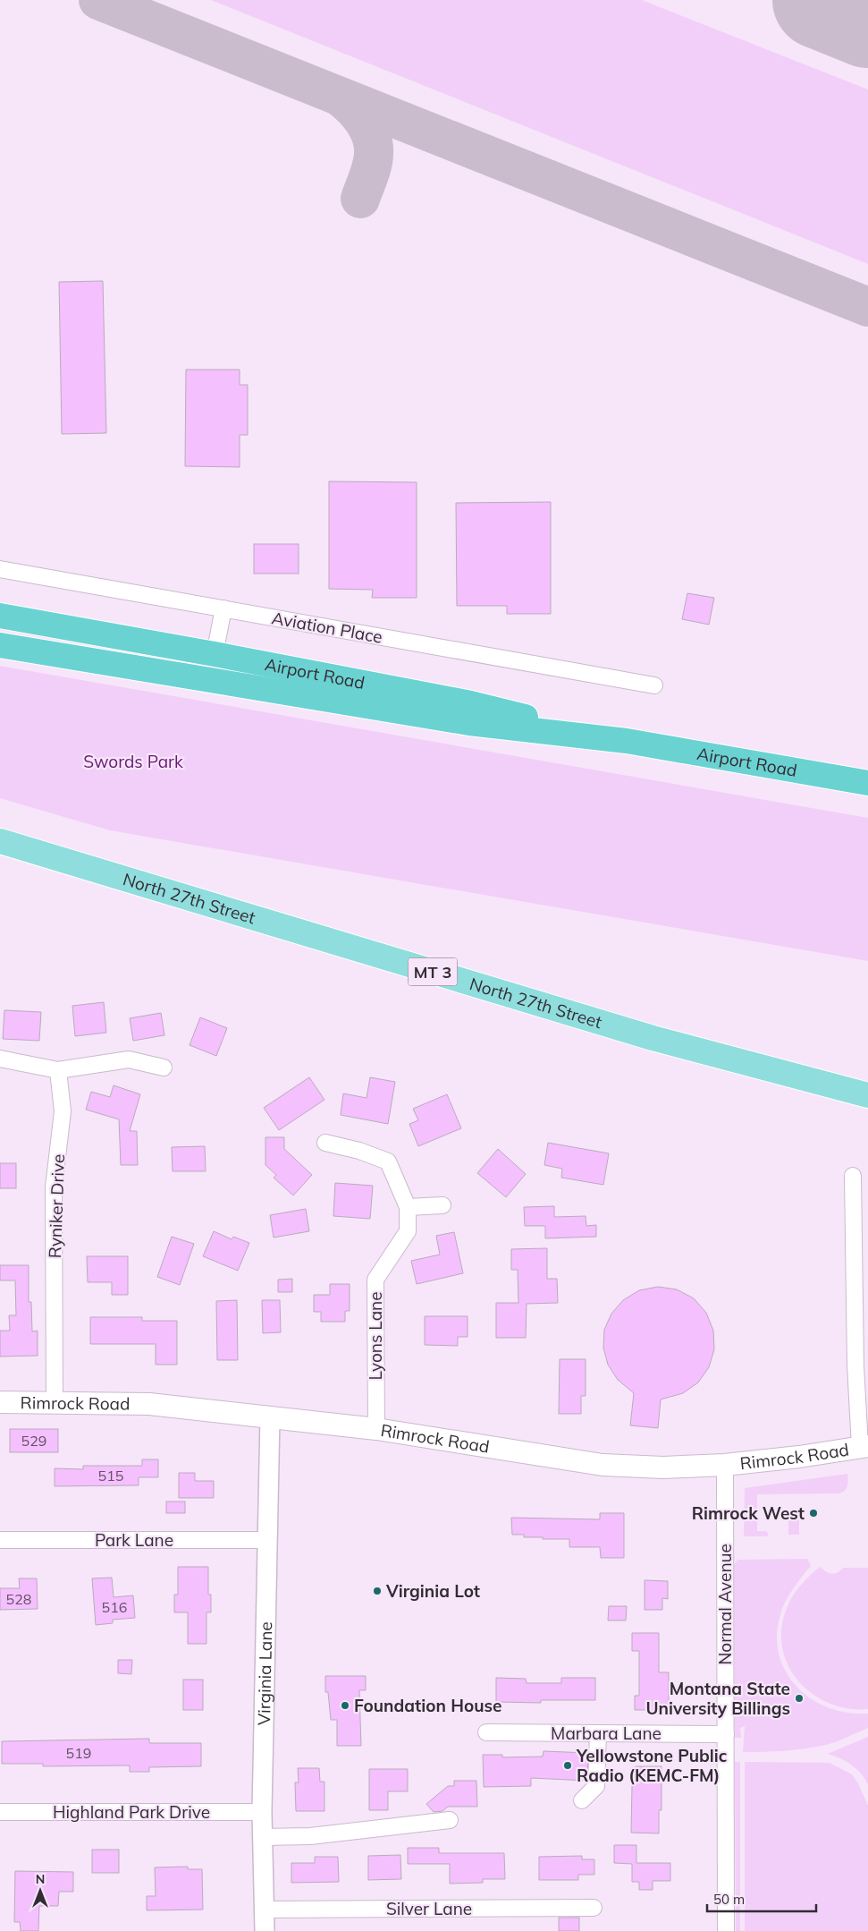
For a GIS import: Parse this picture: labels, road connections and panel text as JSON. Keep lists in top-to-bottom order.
{
  "streets": {
    "highway": ["Airport Road"],
    "main road": ["North 27th Street", "MT 3", "Rimrock Road"],
    "street": [
      "Aviation Place",
      "Ryniker Drive",
      "Lyons Lane",
      "Park Lane",
      "Normal Avenue",
      "Virginia Lane",
      "Marbara Lane",
      "Highland Park Drive",
      "Silver Lane"
    ]
  },
  "crossings": [
    ["Ryniker Drive", "Rimrock Road"],
    ["Lyons Lane", "Rimrock Road"],
    ["Rimrock Road", "Normal Avenue"],
    ["Rimrock Road", "Virginia Lane"],
    ["Park Lane", "Virginia Lane"],
    ["Normal Avenue", "Marbara Lane"],
    ["Virginia Lane", "Highland Park Drive"],
    ["Virginia Lane", "Silver Lane"]
  ],
  "parks": ["Swords Park"],
  "places": [
    "Rimrock West",
    "Virginia Lot",
    "Montana State University Billings",
    "Foundation House",
    "Yellowstone Public Radio (KEMC-FM)"
  ],
  "house_numbers": [
    "529",
    "515",
    "528",
    "516",
    "519"
  ],
  "scale_bar": "50 m",
  "north": "top"
}
